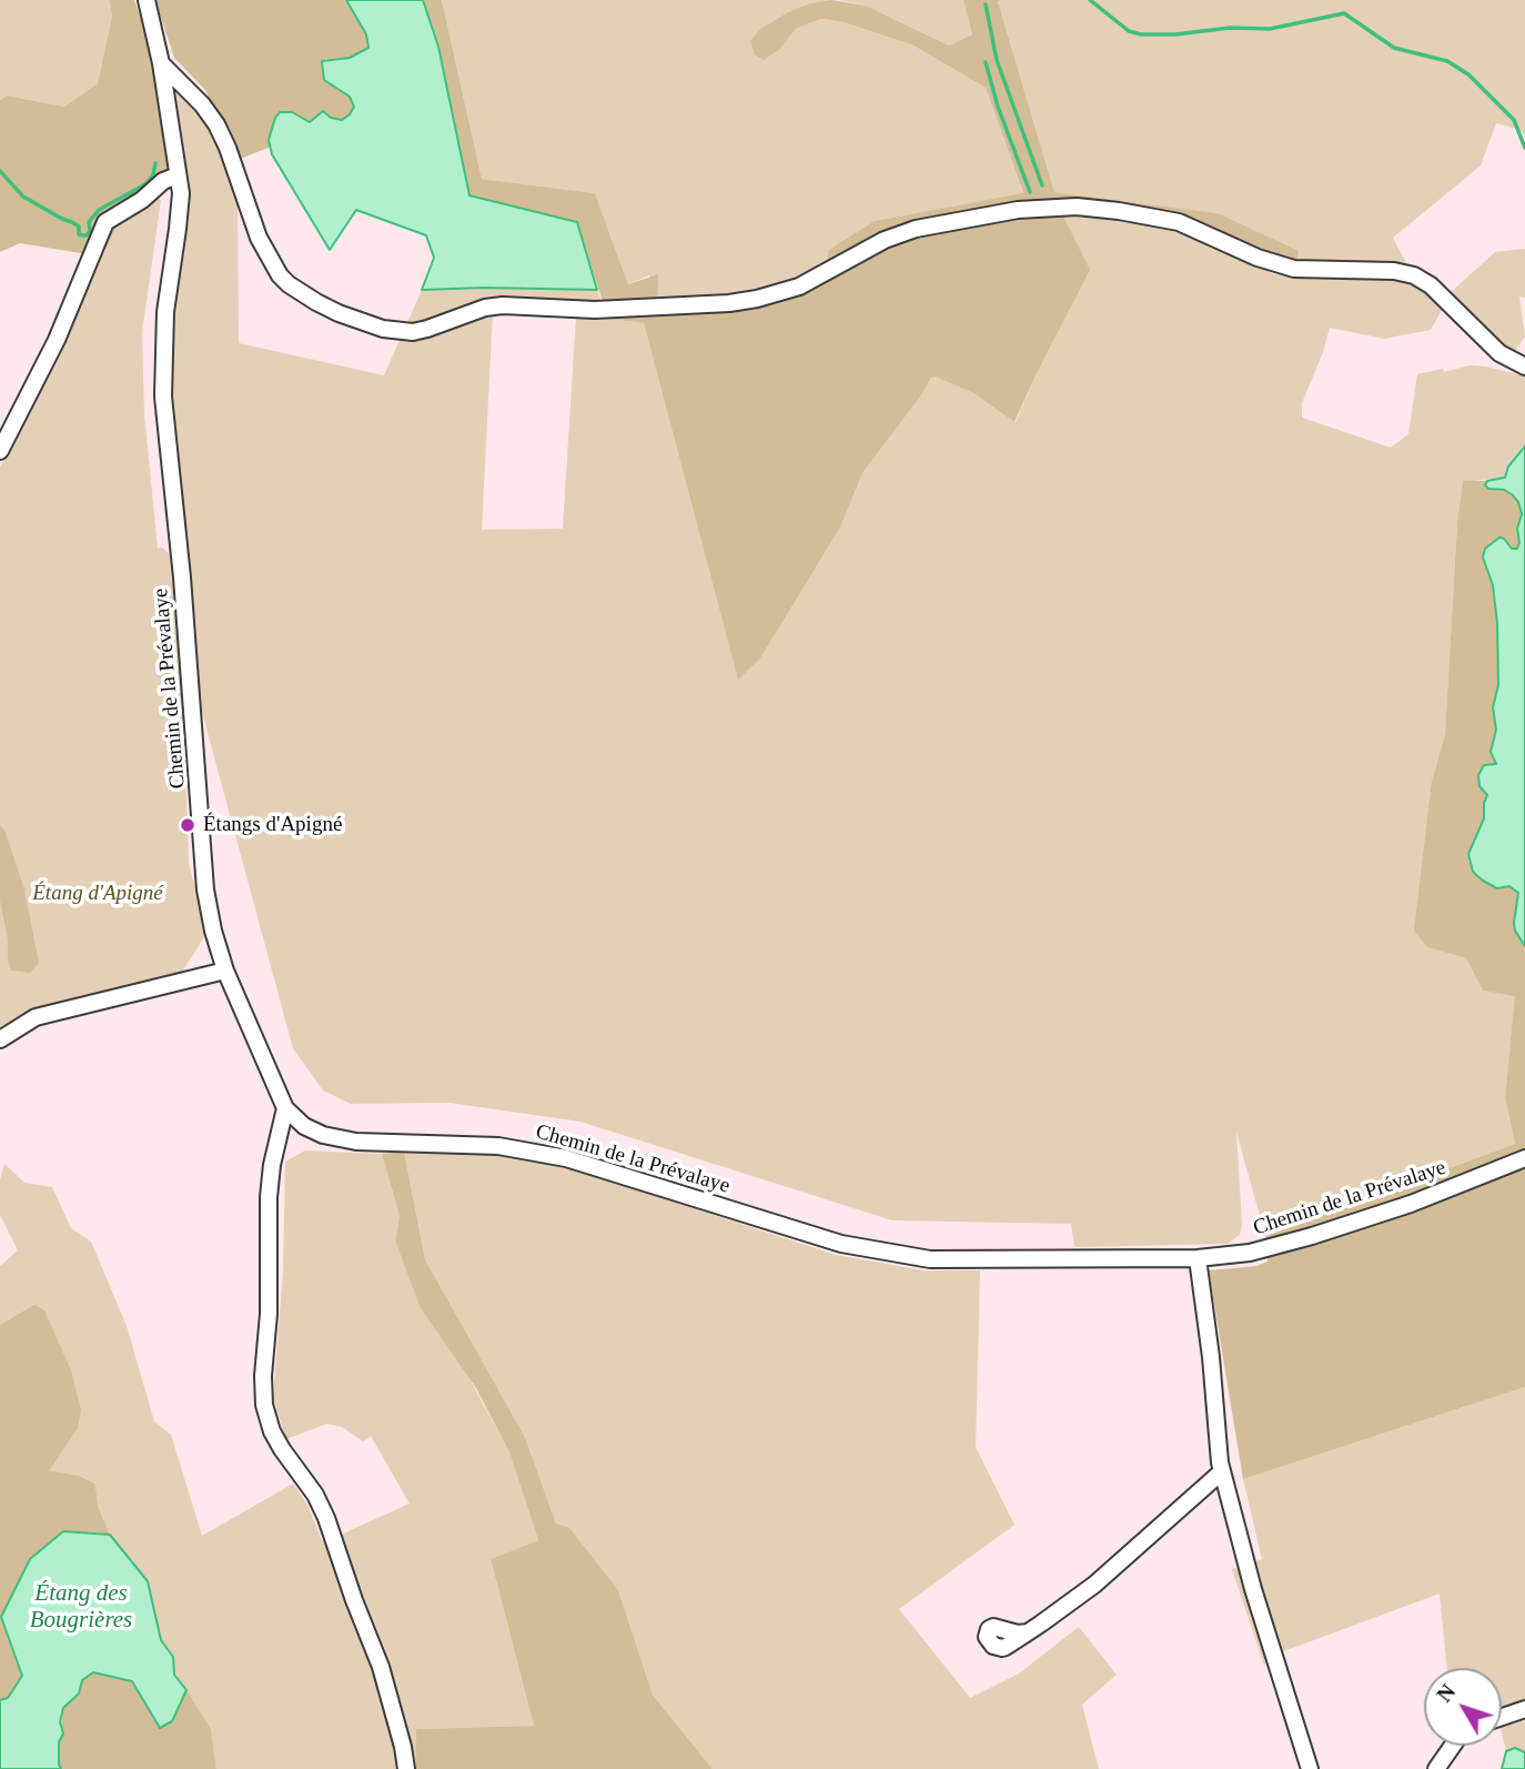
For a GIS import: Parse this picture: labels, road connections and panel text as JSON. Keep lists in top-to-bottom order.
{
  "streets": {
    "street": ["Chemin de la Prévalaye"]
  },
  "water": ["Étang des Bougrières"],
  "parks": ["Étang d'Apigné"],
  "places": ["Étangs d'Apigné"],
  "north": "top left"
}
